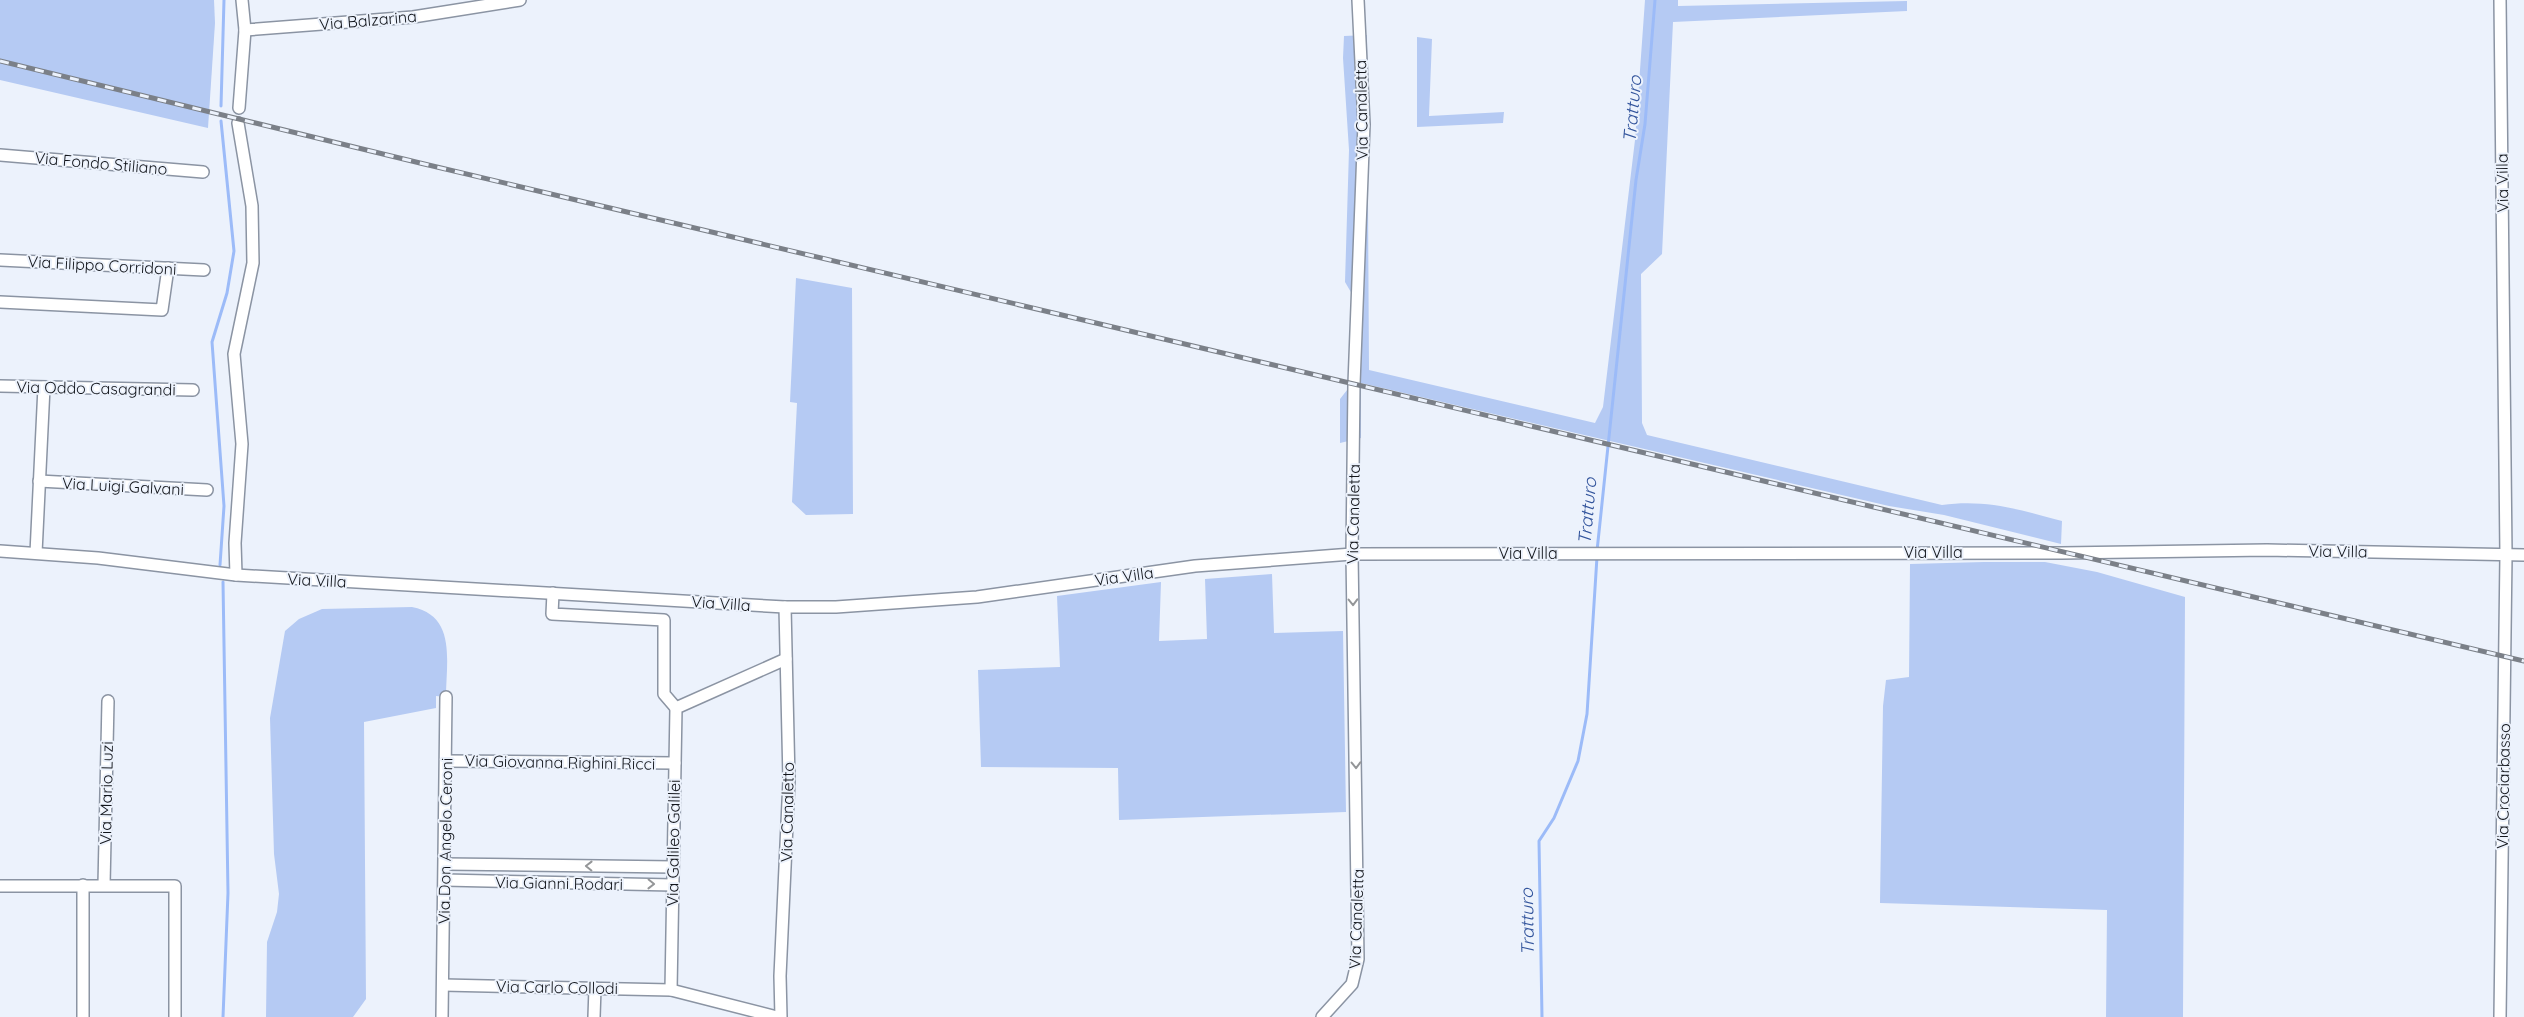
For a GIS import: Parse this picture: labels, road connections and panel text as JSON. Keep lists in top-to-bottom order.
{
  "streets": {
    "street": [
      "Via Balzarina",
      "Via Canaletta",
      "Via Fondo Stiliano",
      "Via Villa",
      "Via Filippo Corridoni",
      "Via Oddo Casagrandi",
      "Via Luigi Galvani",
      "Via Giovanna Righini Ricci",
      "Via Crociarbasso",
      "Via Mario Luzi",
      "Via Canaletto",
      "Via Don Angelo Ceroni",
      "Via Galileo Galilei",
      "Via Gianni Rodari",
      "Via Carlo Collodi"
    ]
  },
  "crossings": [
    ["Via Canaletta", "Via Villa"],
    ["Via Villa", "Via Luigi Galvani"],
    ["Via Villa", "Via Crociarbasso"],
    ["Via Villa", "Via Canaletto"],
    ["Via Oddo Casagrandi", "Via Luigi Galvani"],
    ["Via Giovanna Righini Ricci", "Via Don Angelo Ceroni"],
    ["Via Giovanna Righini Ricci", "Via Galileo Galilei"],
    ["Via Don Angelo Ceroni", "Via Gianni Rodari"],
    ["Via Don Angelo Ceroni", "Via Carlo Collodi"],
    ["Via Galileo Galilei", "Via Gianni Rodari"],
    ["Via Galileo Galilei", "Via Carlo Collodi"]
  ],
  "one_way": ["Via Canaletta"],
  "water": ["Tratturo"]
}
